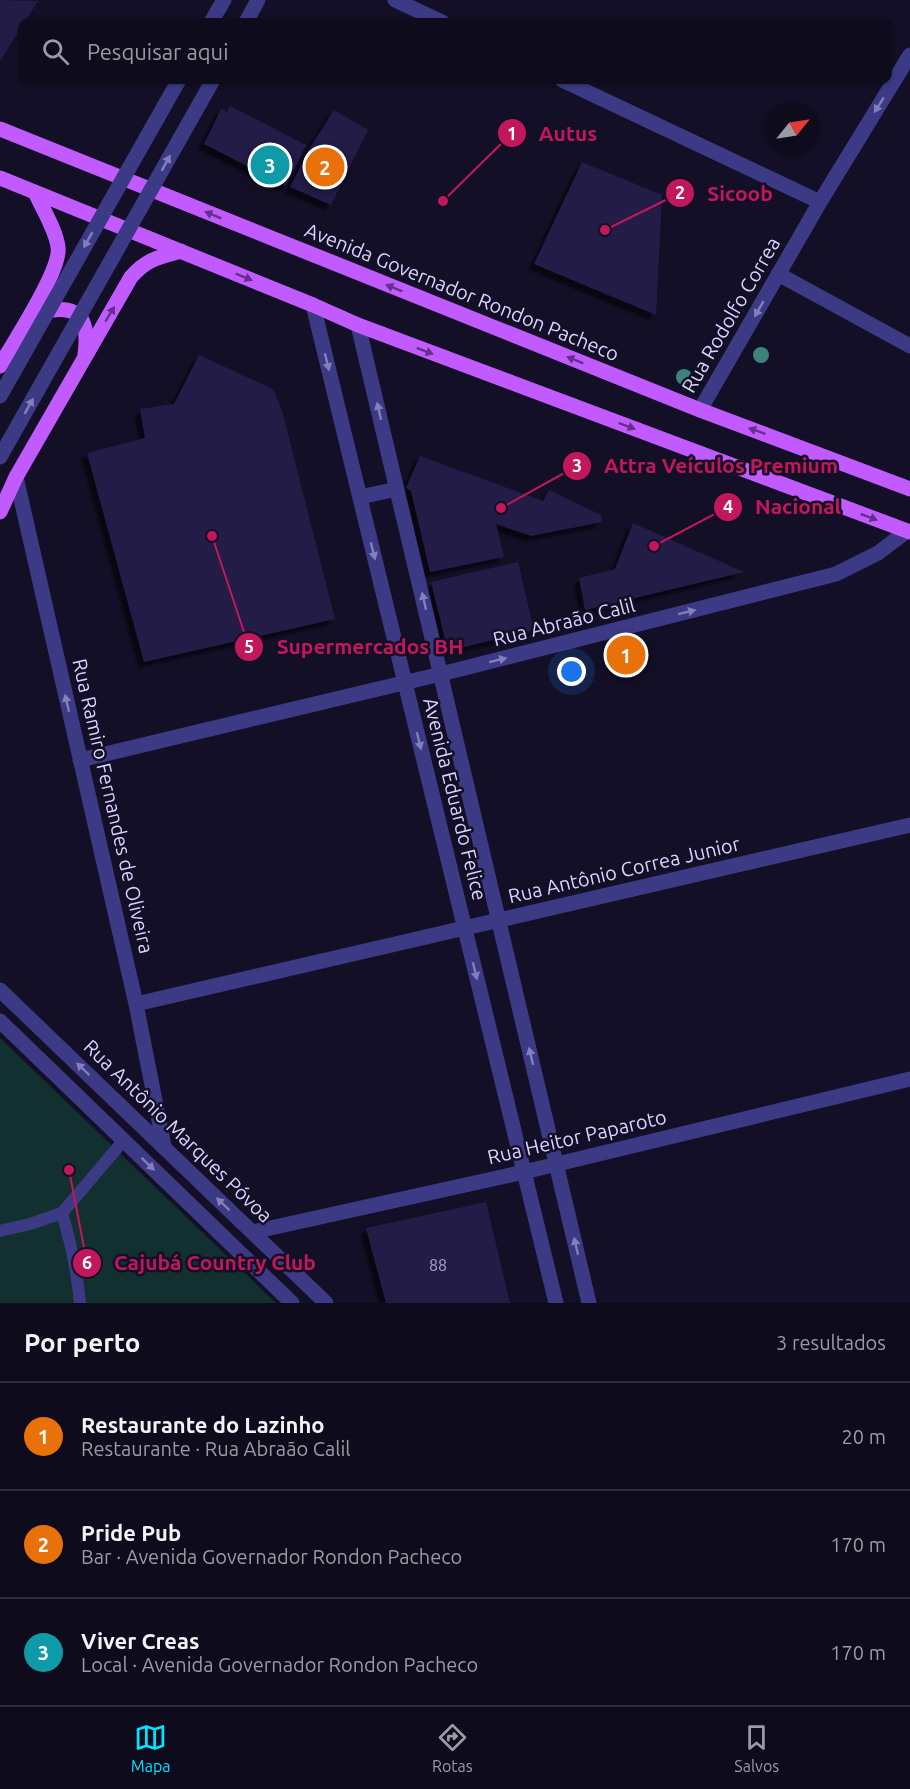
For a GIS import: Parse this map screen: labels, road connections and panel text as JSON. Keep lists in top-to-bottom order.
{
  "streets": {
    "main road": ["Avenida Governador Rondon Pacheco"],
    "street": [
      "Rua Rodolfo Correa",
      "Rua Abraão Calil",
      "Avenida Eduardo Felice",
      "Rua Ramiro Fernandes de Oliveira",
      "Rua Antônio Correa Junior",
      "Rua Antônio Marques Póvoa",
      "Rua Heitor Paparoto"
    ]
  },
  "crossings": [
    ["Avenida Governador Rondon Pacheco", "Rua Rodolfo Correa"],
    ["Rua Abraão Calil", "Avenida Eduardo Felice"],
    ["Rua Abraão Calil", "Rua Ramiro Fernandes de Oliveira"],
    ["Avenida Eduardo Felice", "Rua Antônio Correa Junior"],
    ["Avenida Eduardo Felice", "Rua Heitor Paparoto"],
    ["Rua Ramiro Fernandes de Oliveira", "Rua Antônio Correa Junior"],
    ["Rua Ramiro Fernandes de Oliveira", "Rua Antônio Marques Póvoa"],
    ["Rua Antônio Marques Póvoa", "Rua Heitor Paparoto"]
  ],
  "one_way": ["Rua Rodolfo Correa", "Rua Abraão Calil", "Rua Ramiro Fernandes de Oliveira"],
  "places": [
    "Autus",
    "Sicoob",
    "Attra Veículos Premium",
    "Supermercados BH",
    "Nacional",
    "Cajubá Country Club"
  ],
  "house_numbers": ["88"],
  "north": "top right",
  "page": {
    "search": "Pesquisar aqui",
    "pins": ["3", "2", "1"],
    "heading": ["Por perto", "3 resultados"],
    "list": [
      {
        "mark": "1",
        "name": "Restaurante do Lazinho",
        "note": "Restaurante · Rua Abraão Calil",
        "value": "20 m"
      },
      {
        "mark": "2",
        "name": "Pride Pub",
        "note": "Bar · Avenida Governador Rondon Pacheco",
        "value": "170 m"
      },
      {
        "mark": "3",
        "name": "Viver Creas",
        "note": "Local · Avenida Governador Rondon Pacheco",
        "value": "170 m"
      }
    ],
    "nav": ["Mapa", "Rotas", "Salvos"]
  }
}
